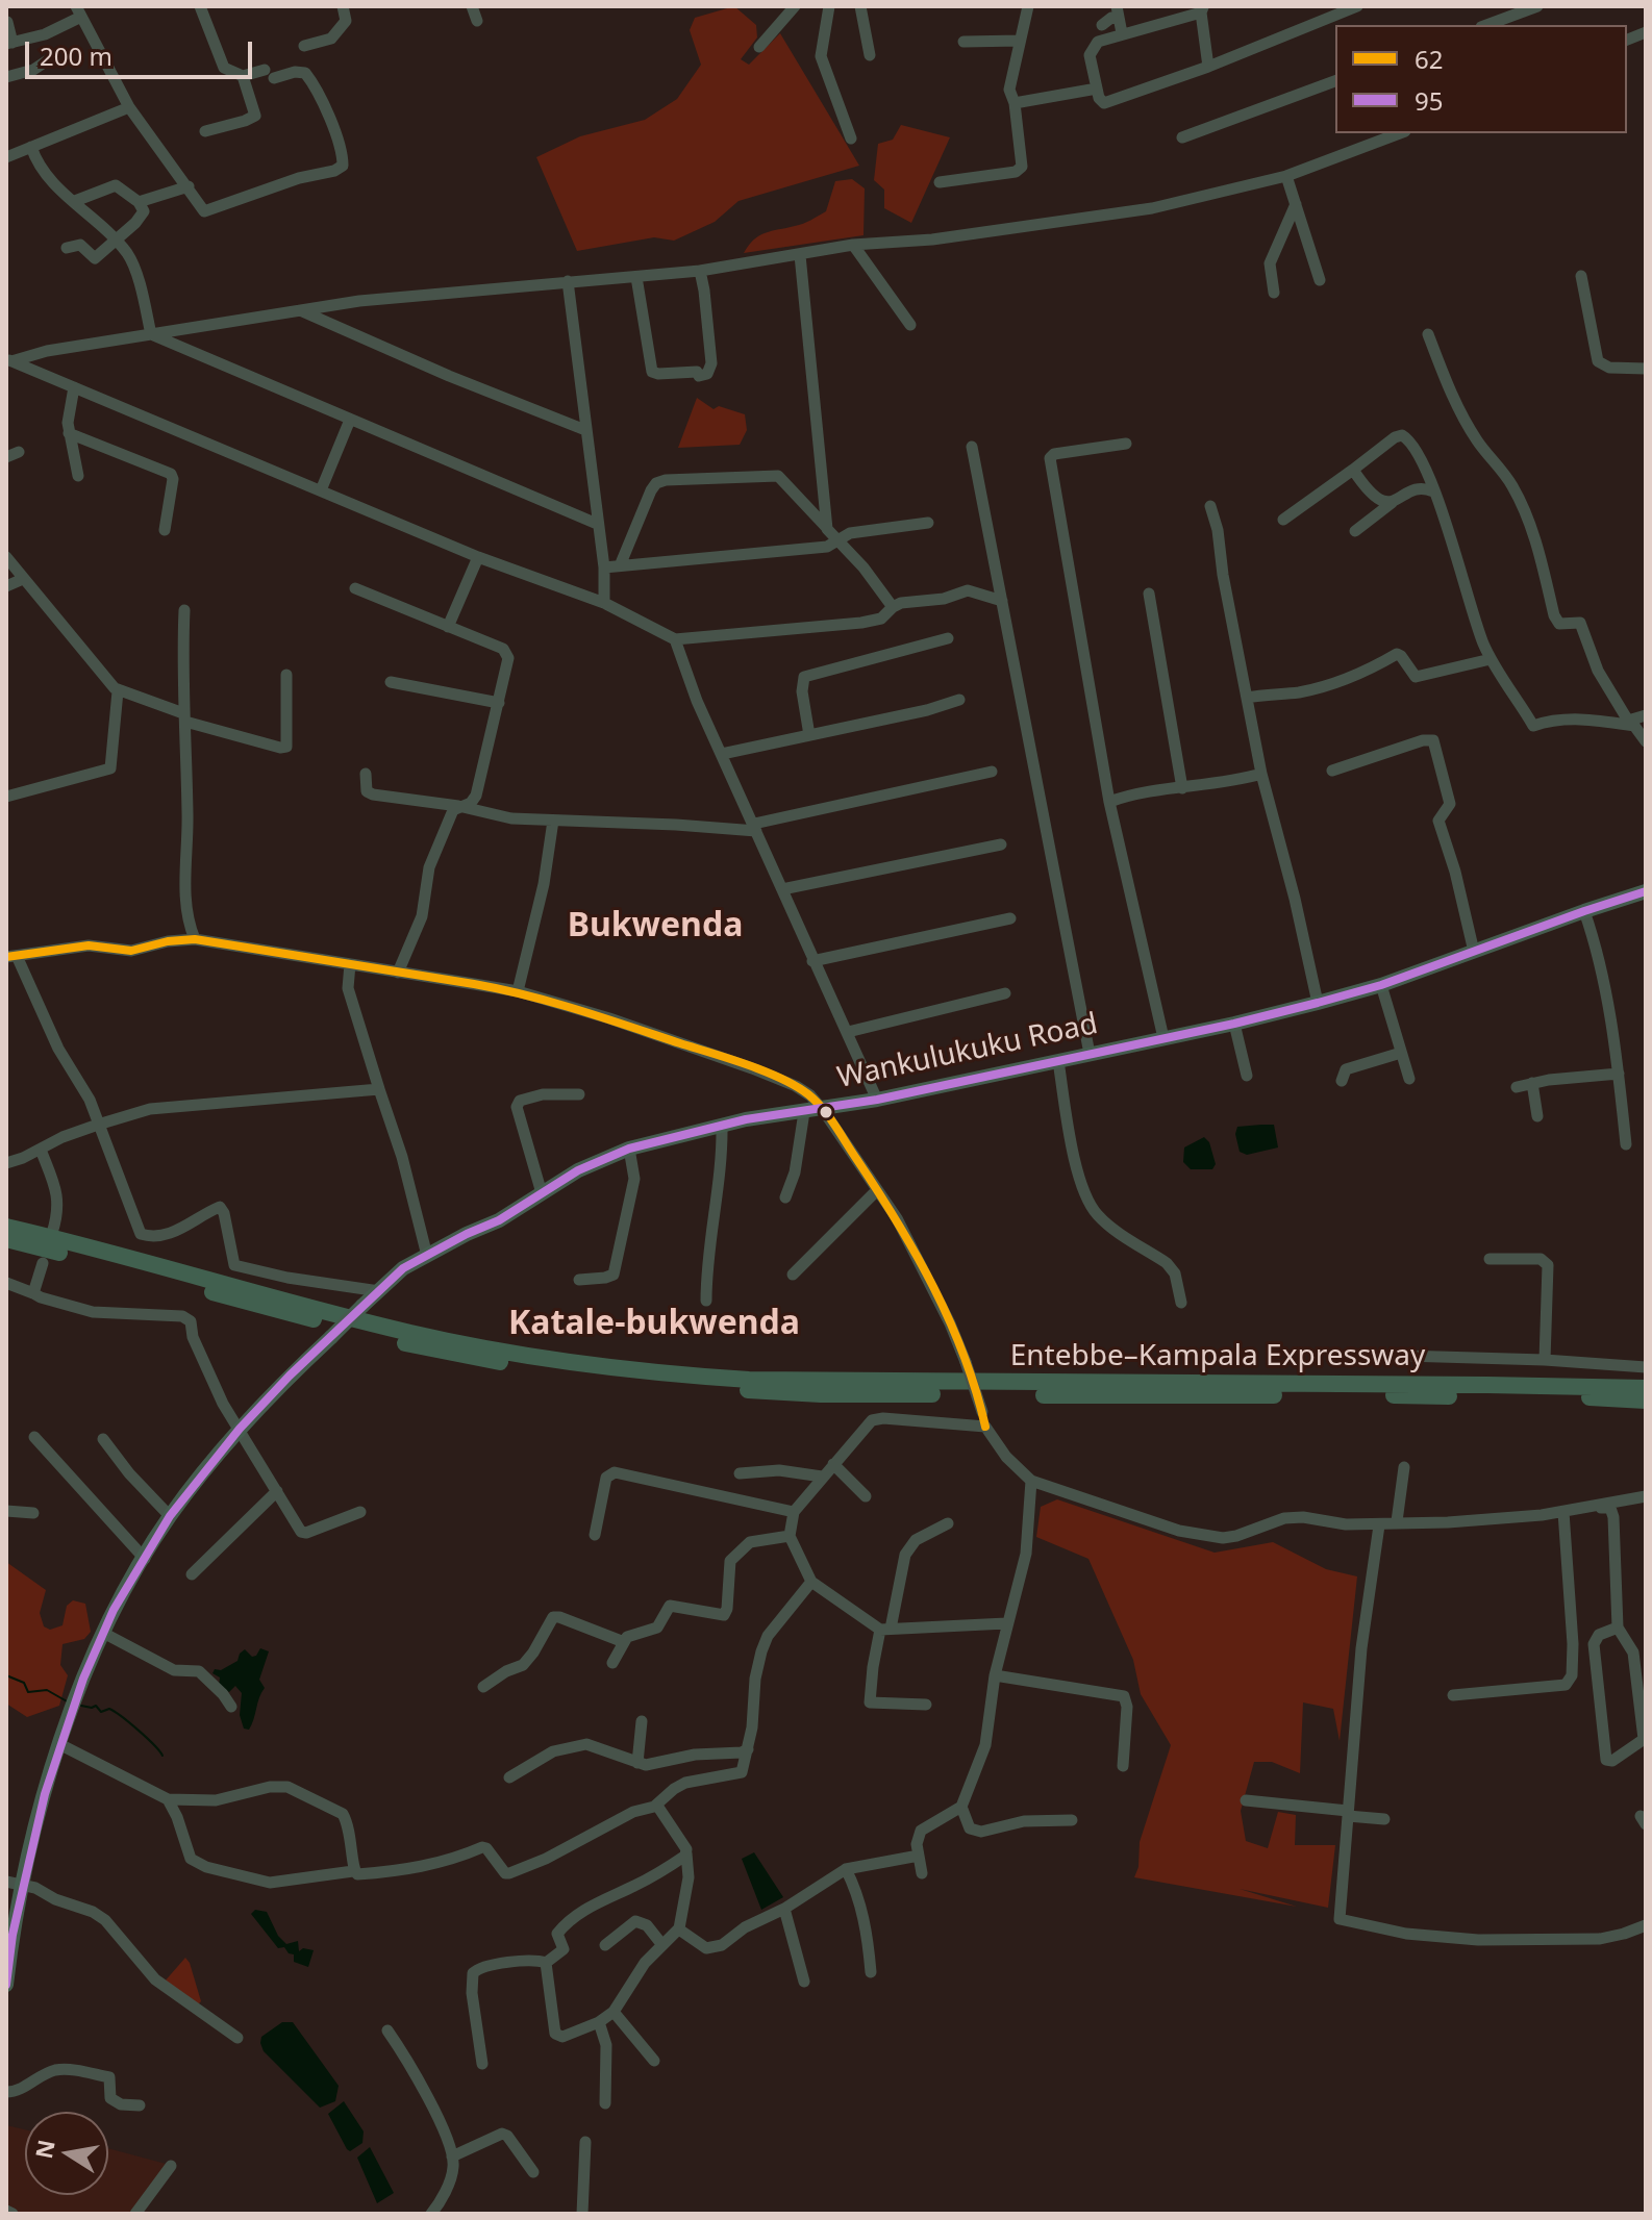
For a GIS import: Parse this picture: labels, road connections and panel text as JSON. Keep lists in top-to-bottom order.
{
  "streets": {
    "highway": ["Entebbe–Kampala Expressway"],
    "main road": ["Wankulukuku Road"]
  },
  "districts": ["Bukwenda", "Katale-bukwenda"],
  "lines": ["transit line 95", "transit line 62"],
  "legend": ["62", "95"],
  "scale_bar": "200 m",
  "north": "left"
}
